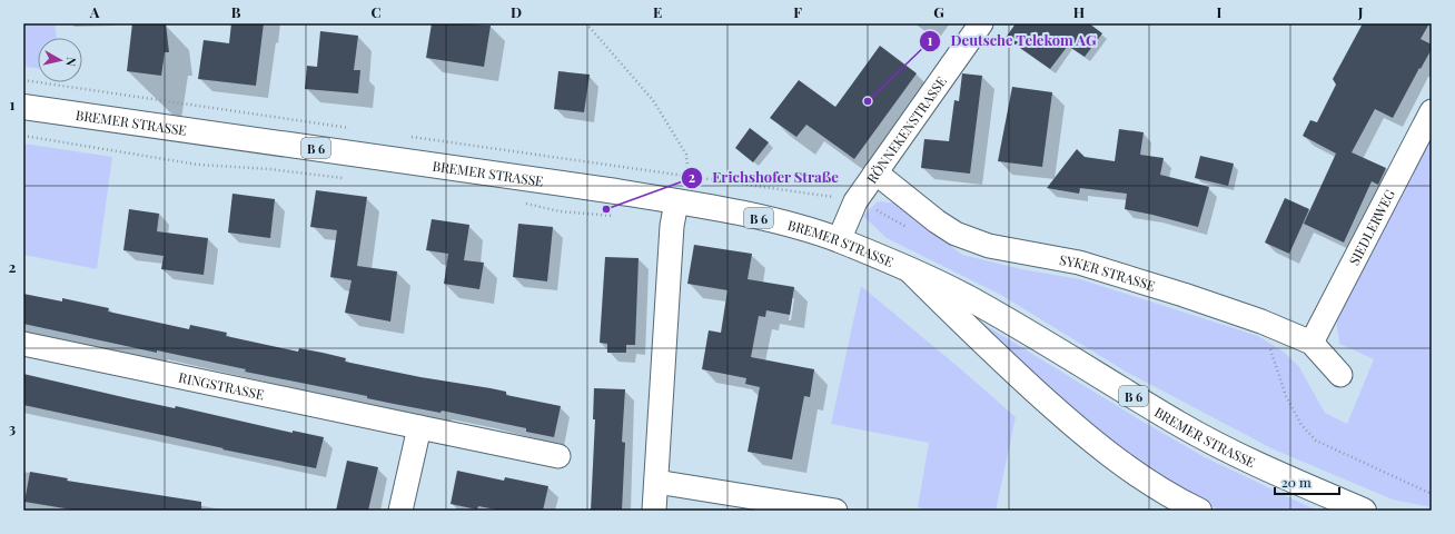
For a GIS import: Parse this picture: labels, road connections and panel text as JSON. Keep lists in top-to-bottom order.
{
  "streets": {
    "main road": ["BREMER STRASSE", "B 6"],
    "street": [
      "RÖNNEKENSTRASSE",
      "SIEDLERWEG",
      "SYKER STRASSE",
      "RINGSTRASSE"
    ]
  },
  "crossings": [
    ["BREMER STRASSE", "RÖNNEKENSTRASSE"],
    ["BREMER STRASSE", "B 6"],
    ["RÖNNEKENSTRASSE", "SYKER STRASSE"],
    ["SIEDLERWEG", "SYKER STRASSE"]
  ],
  "places": ["Deutsche Telekom AG", "Erichshofer Straße"],
  "scale_bar": "20 m",
  "north": "right",
  "grid": {
    "columns": [
      "A",
      "B",
      "C",
      "D",
      "E",
      "F",
      "G",
      "H",
      "I",
      "J"
    ],
    "rows": ["1", "2", "3"]
  }
}
